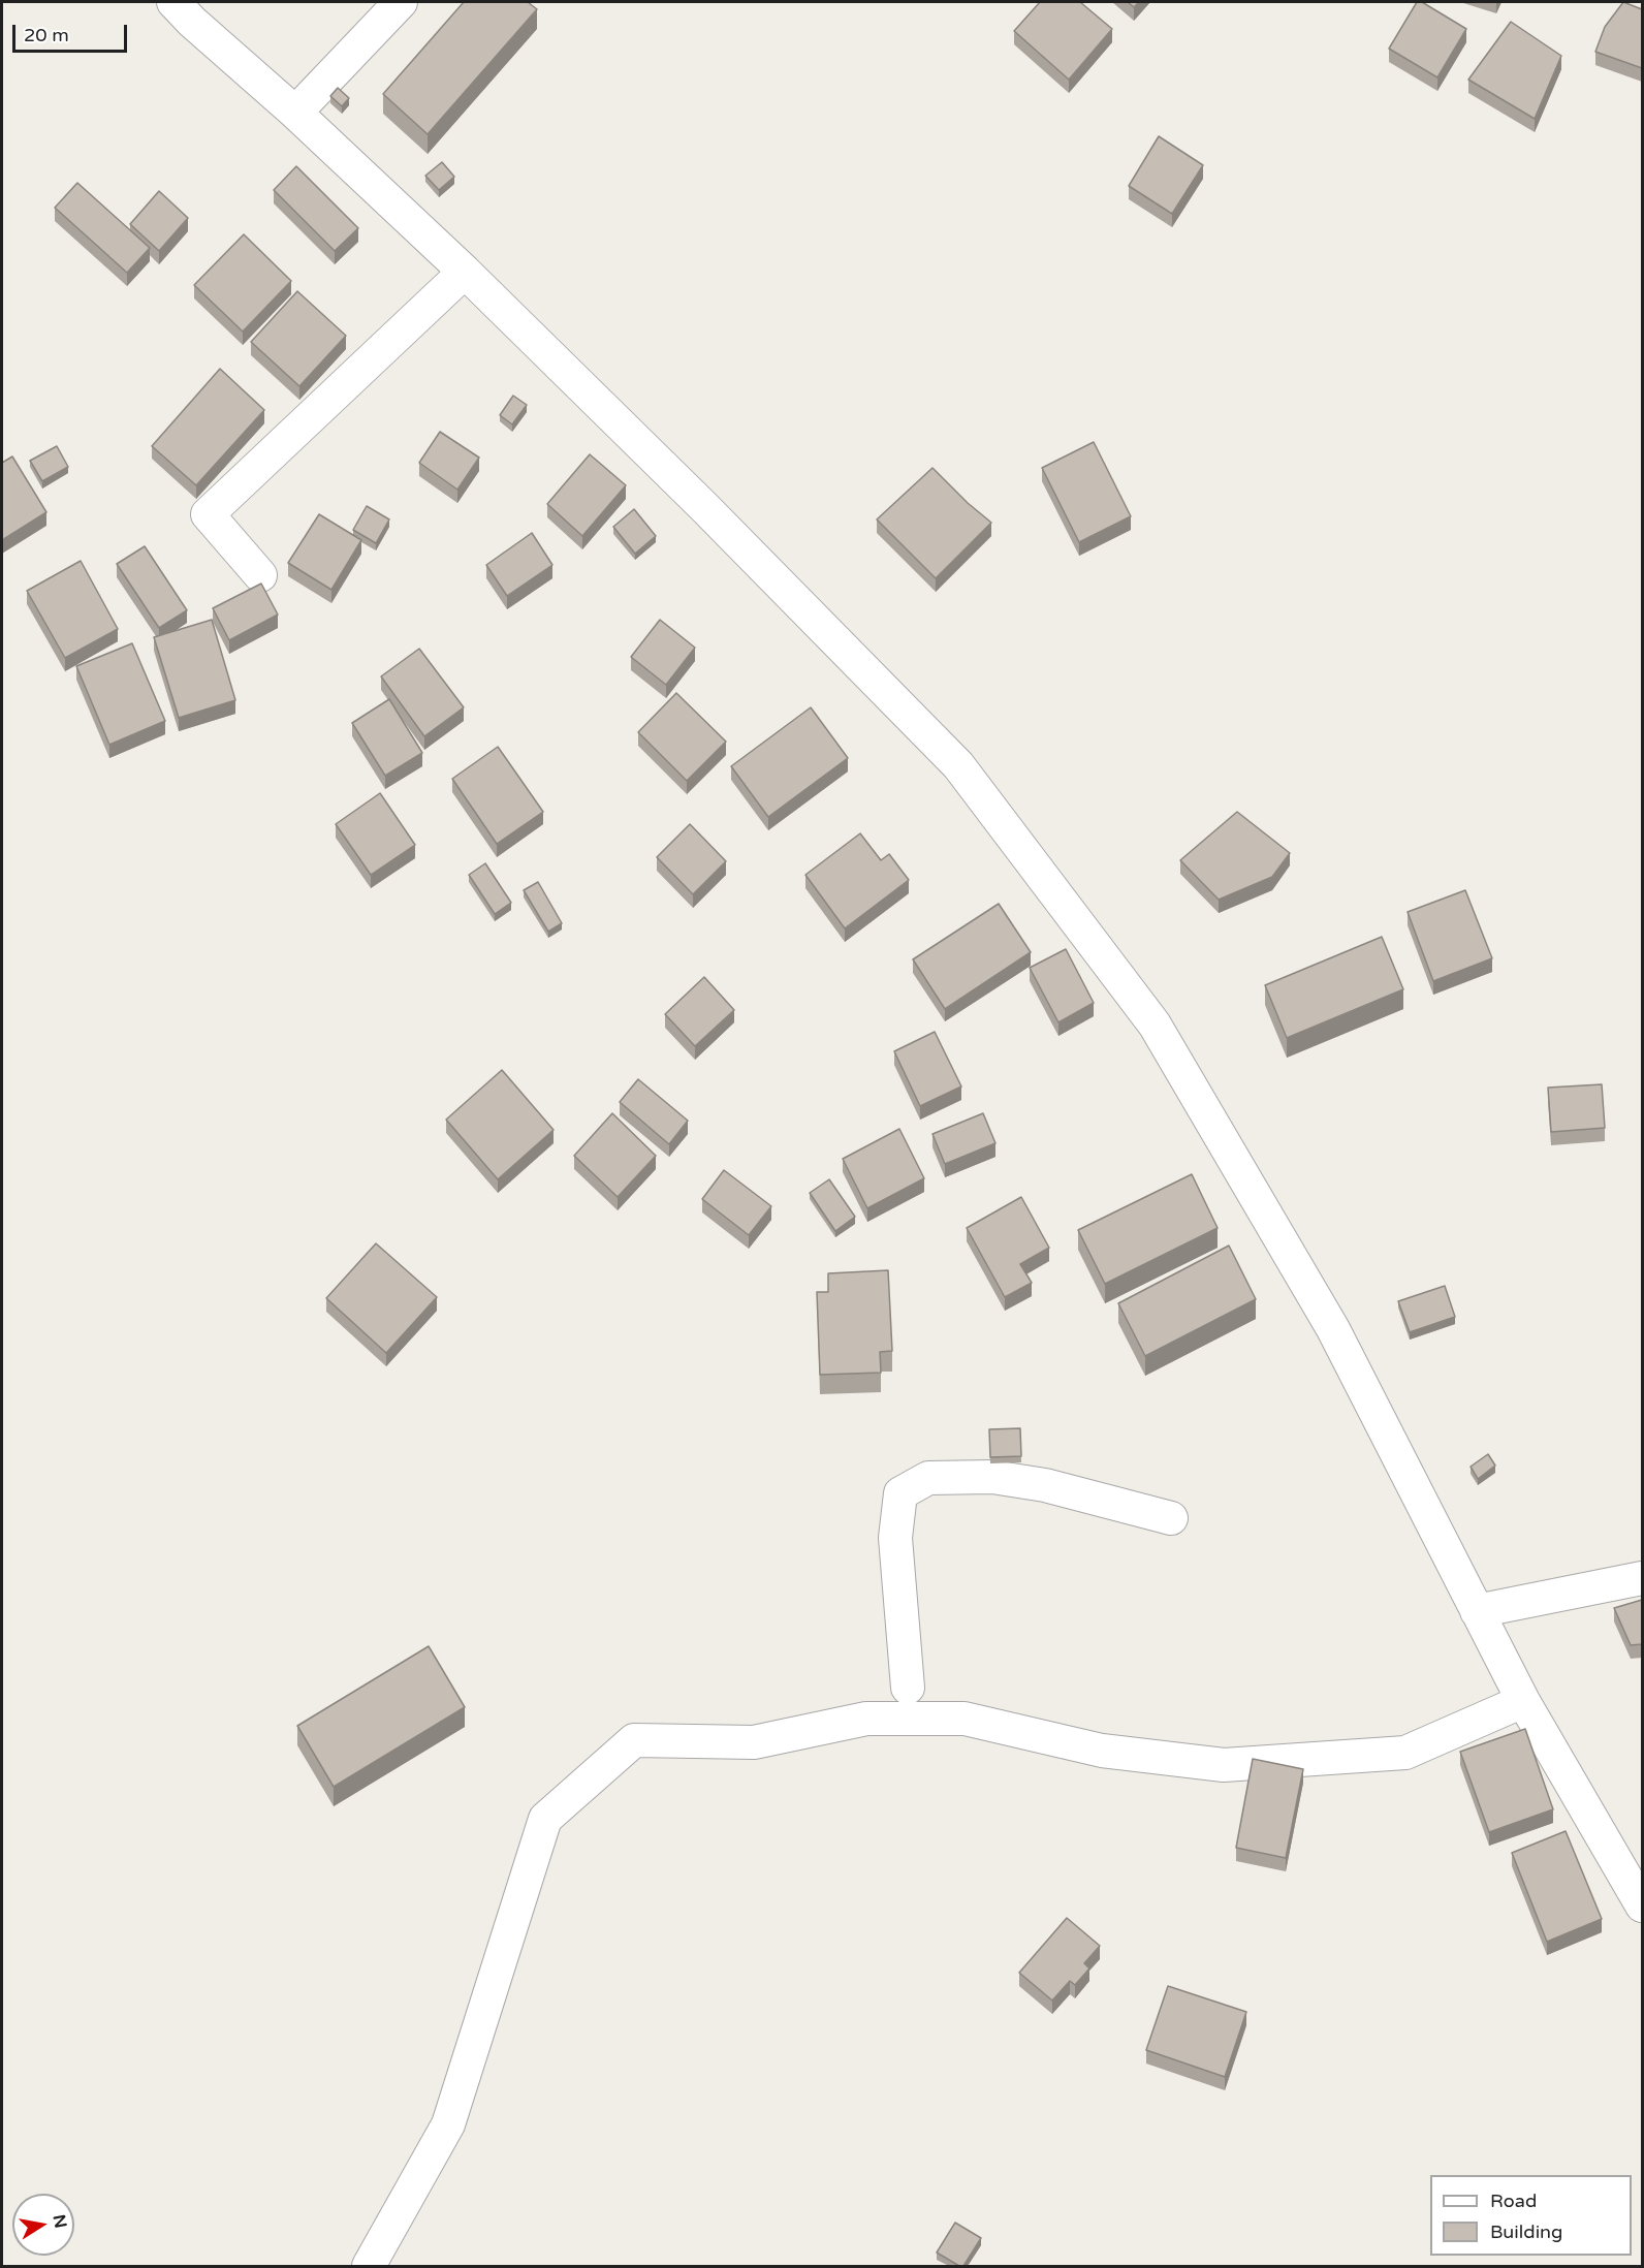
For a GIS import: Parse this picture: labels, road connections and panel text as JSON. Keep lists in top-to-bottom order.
{
  "legend": ["Road", "Building"],
  "scale_bar": "20 m",
  "north": "right"
}
